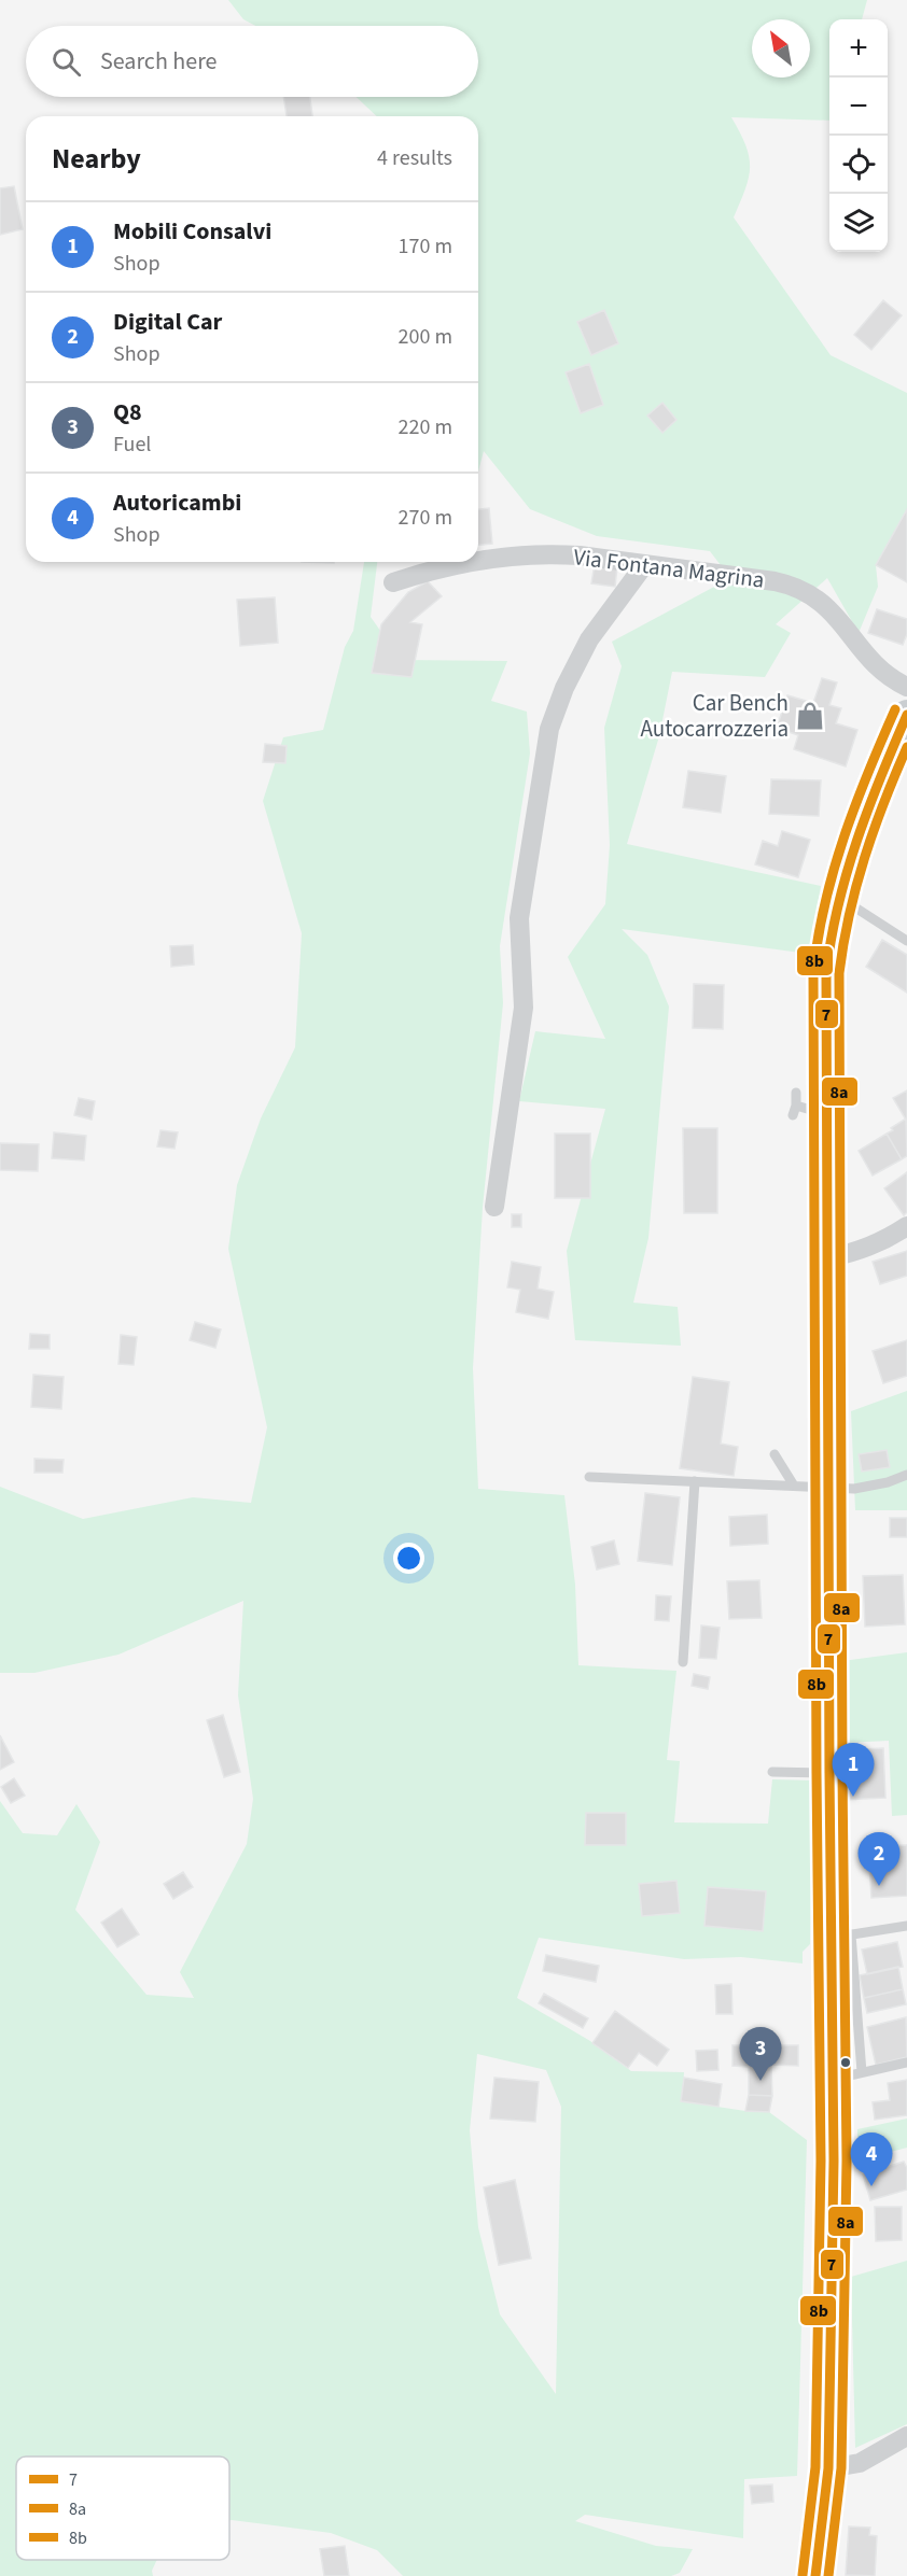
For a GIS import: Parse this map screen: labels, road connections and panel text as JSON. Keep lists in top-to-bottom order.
{
  "streets": {
    "street": ["Via Fontana Magrina"]
  },
  "places": {
    "shop": ["Car Bench Autocarrozzeria"]
  },
  "lines": ["transit line 8b", "transit line 7", "transit line 8a"],
  "legend": ["7", "8a", "8b"],
  "north": "top left",
  "page": {
    "map_buttons": ["+", "−"],
    "search": "Search here",
    "heading": ["Nearby", "4 results"],
    "list": [
      {
        "mark": "1",
        "name": "Mobili Consalvi",
        "note": "Shop",
        "value": "170 m"
      },
      {
        "mark": "2",
        "name": "Digital Car",
        "note": "Shop",
        "value": "200 m"
      },
      {
        "mark": "3",
        "name": "Q8",
        "note": "Fuel",
        "value": "220 m"
      },
      {
        "mark": "4",
        "name": "Autoricambi",
        "note": "Shop",
        "value": "270 m"
      }
    ],
    "pins": [
      "1",
      "2",
      "3",
      "4"
    ]
  }
}
